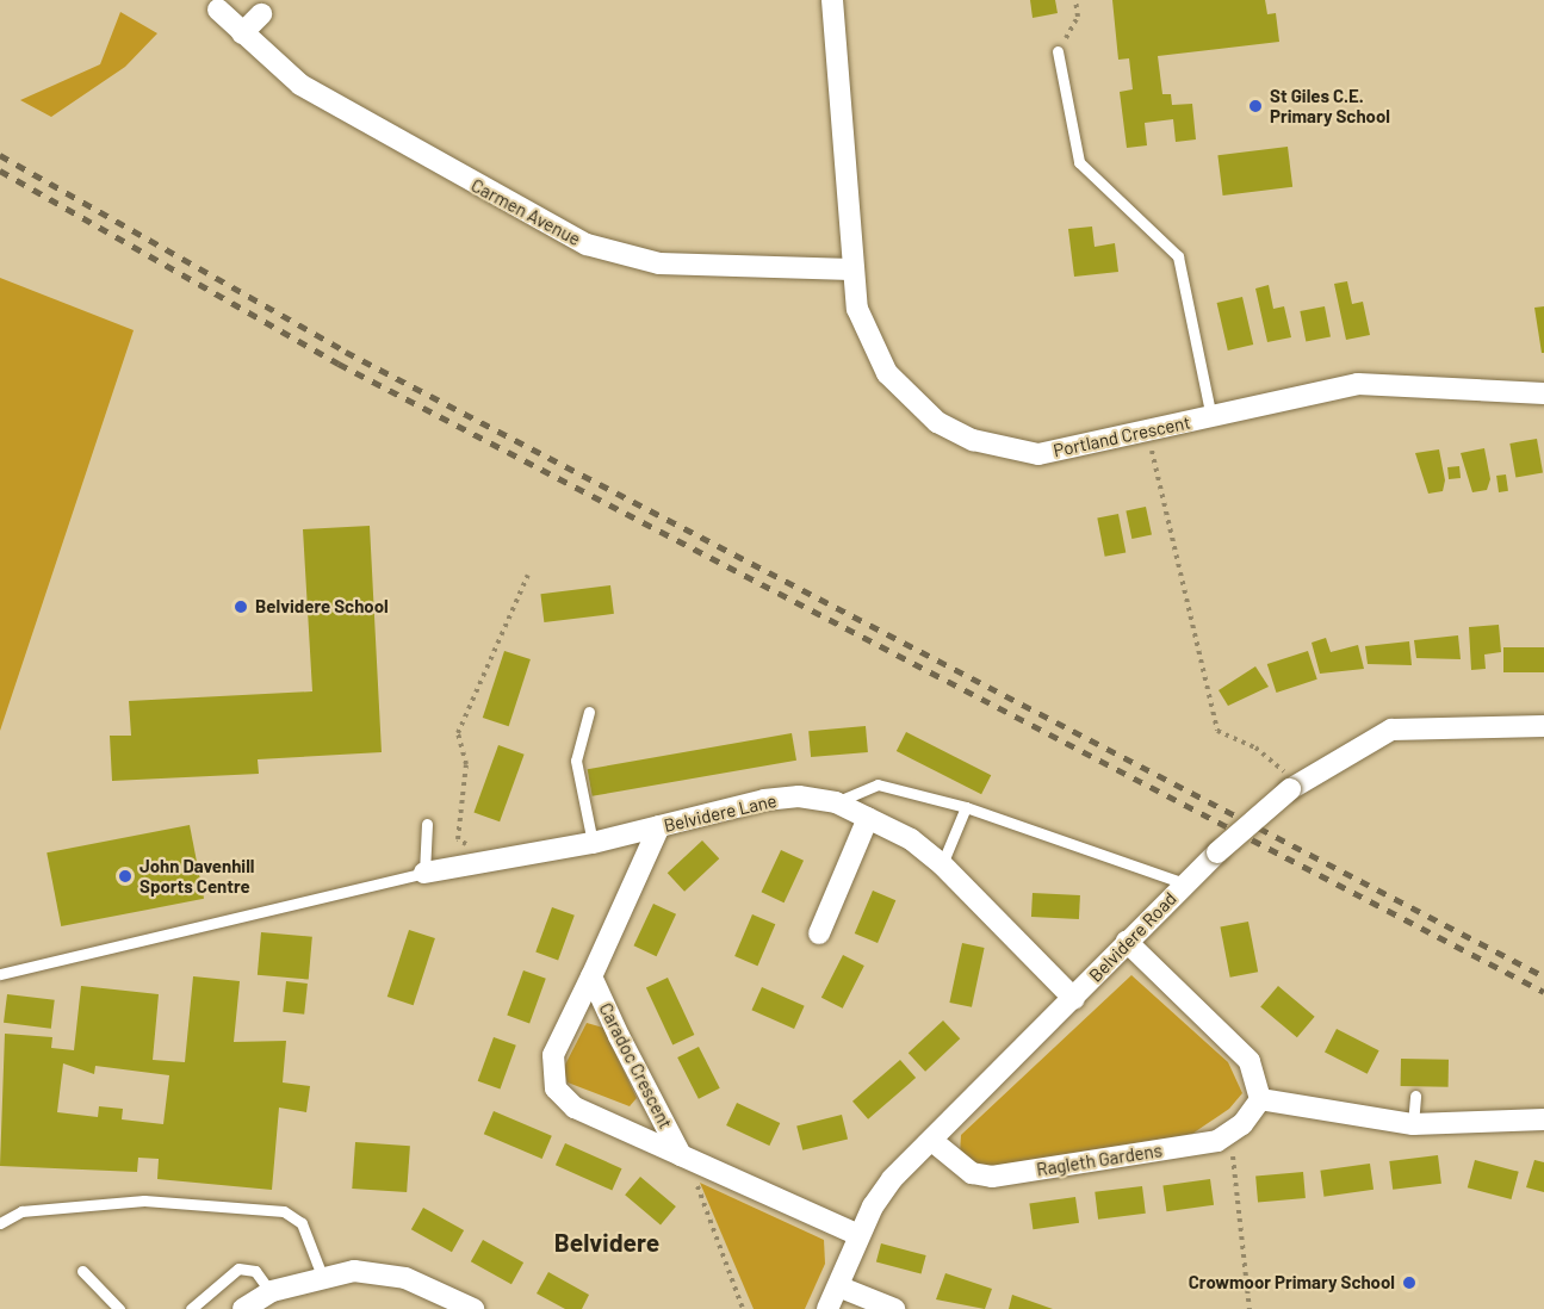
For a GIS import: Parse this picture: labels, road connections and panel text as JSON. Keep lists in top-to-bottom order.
{
  "streets": {
    "street": [
      "Carmen Avenue",
      "Portland Crescent",
      "Belvidere Lane",
      "Belvidere Road",
      "Caradoc Crescent",
      "Ragleth Gardens"
    ]
  },
  "crossings": [
    ["Carmen Avenue", "Portland Crescent"],
    ["Belvidere Lane", "Belvidere Road"],
    ["Belvidere Lane", "Caradoc Crescent"],
    ["Belvidere Road", "Caradoc Crescent"],
    ["Belvidere Road", "Ragleth Gardens"]
  ],
  "districts": ["Belvidere"],
  "places": [
    "St Giles C.E. Primary School",
    "Belvidere School",
    "John Davenhill Sports Centre",
    "Crowmoor Primary School"
  ]
}
